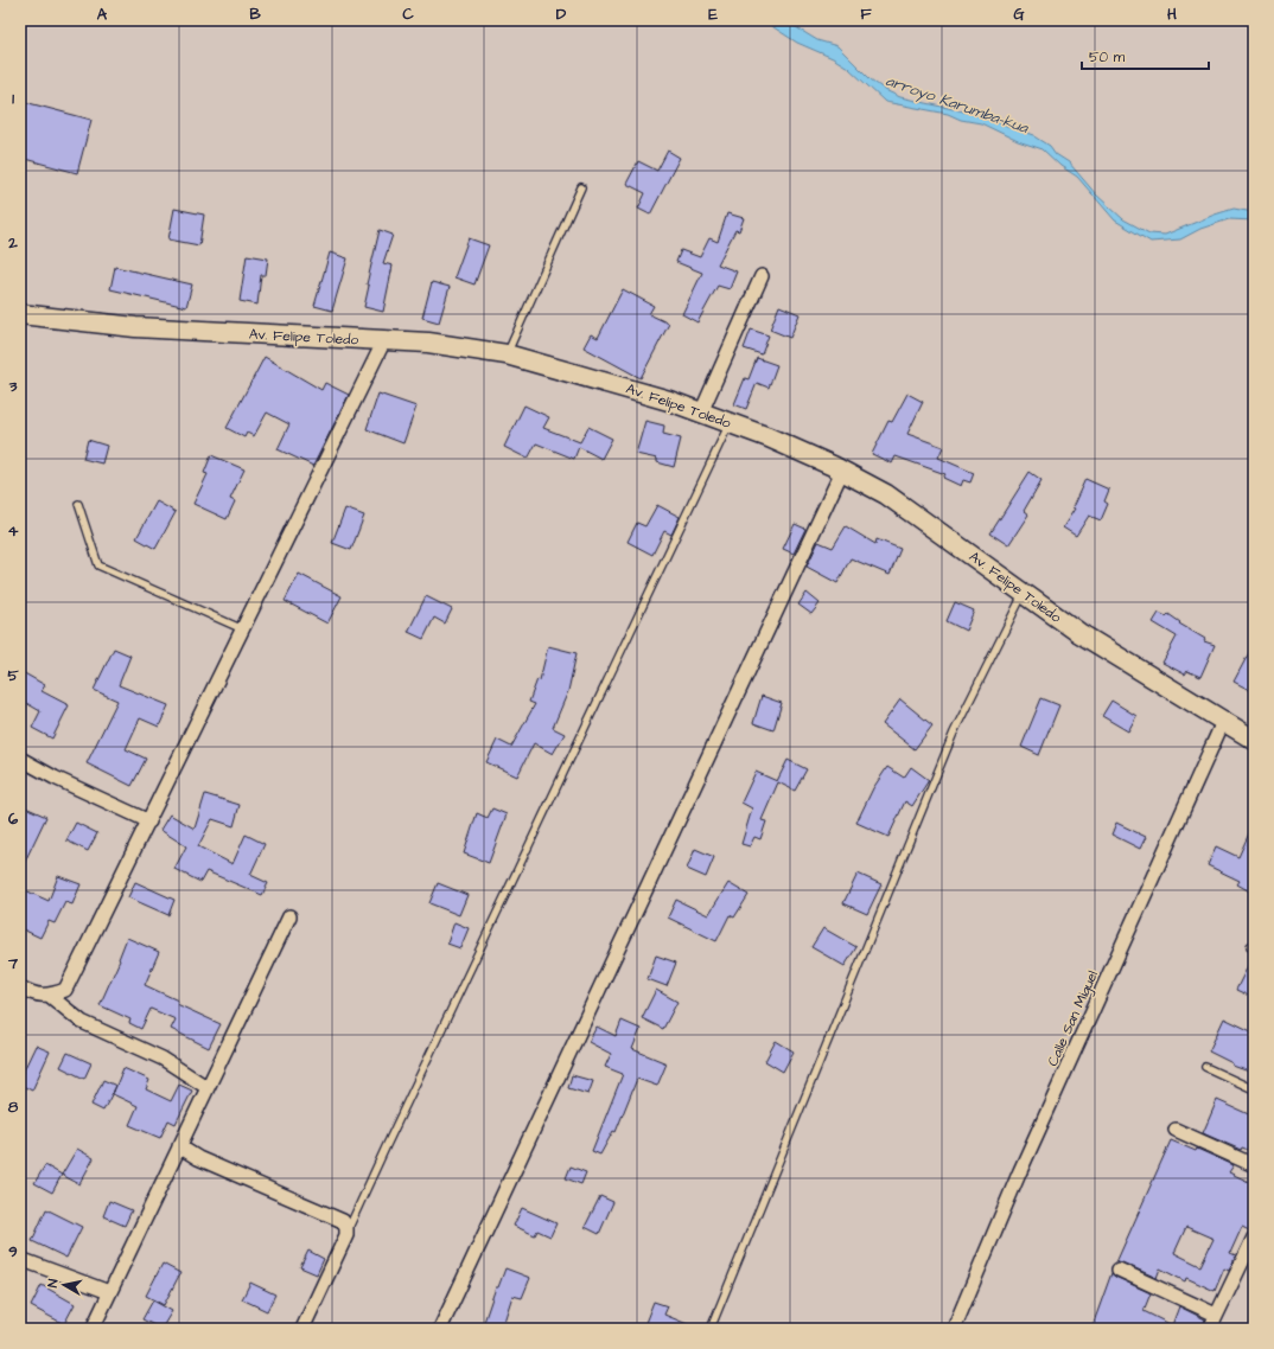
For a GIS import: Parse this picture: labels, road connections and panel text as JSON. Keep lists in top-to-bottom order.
{
  "streets": {
    "main road": ["Av. Felipe Toledo"],
    "street": ["Calle San Miguel"]
  },
  "crossings": [
    ["Av. Felipe Toledo", "Calle San Miguel"]
  ],
  "water": ["arroyo Karumba-kua"],
  "scale_bar": "50 m",
  "north": "left",
  "grid": {
    "columns": [
      "A",
      "B",
      "C",
      "D",
      "E",
      "F",
      "G",
      "H"
    ],
    "rows": [
      "1",
      "2",
      "3",
      "4",
      "5",
      "6",
      "7",
      "8",
      "9"
    ]
  }
}
